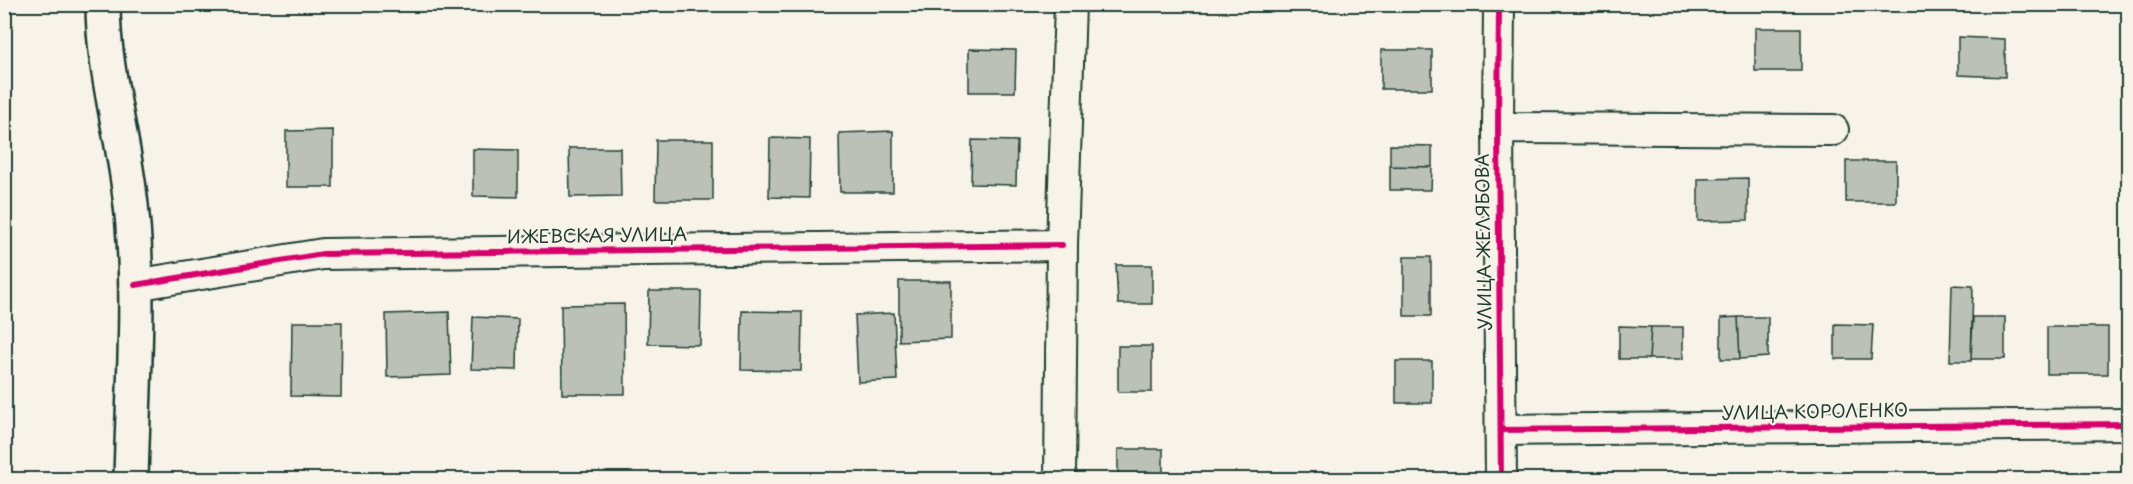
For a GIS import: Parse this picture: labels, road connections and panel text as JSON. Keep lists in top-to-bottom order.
{
  "streets": {
    "street": ["ИЖЕВСКАЯ УЛИЦА", "УЛИЦА ЖЕЛЯБОВА", "УЛИЦА КОРОЛЕНКО"]
  },
  "crossings": [
    ["УЛИЦА ЖЕЛЯБОВА", "УЛИЦА КОРОЛЕНКО"]
  ]
}
